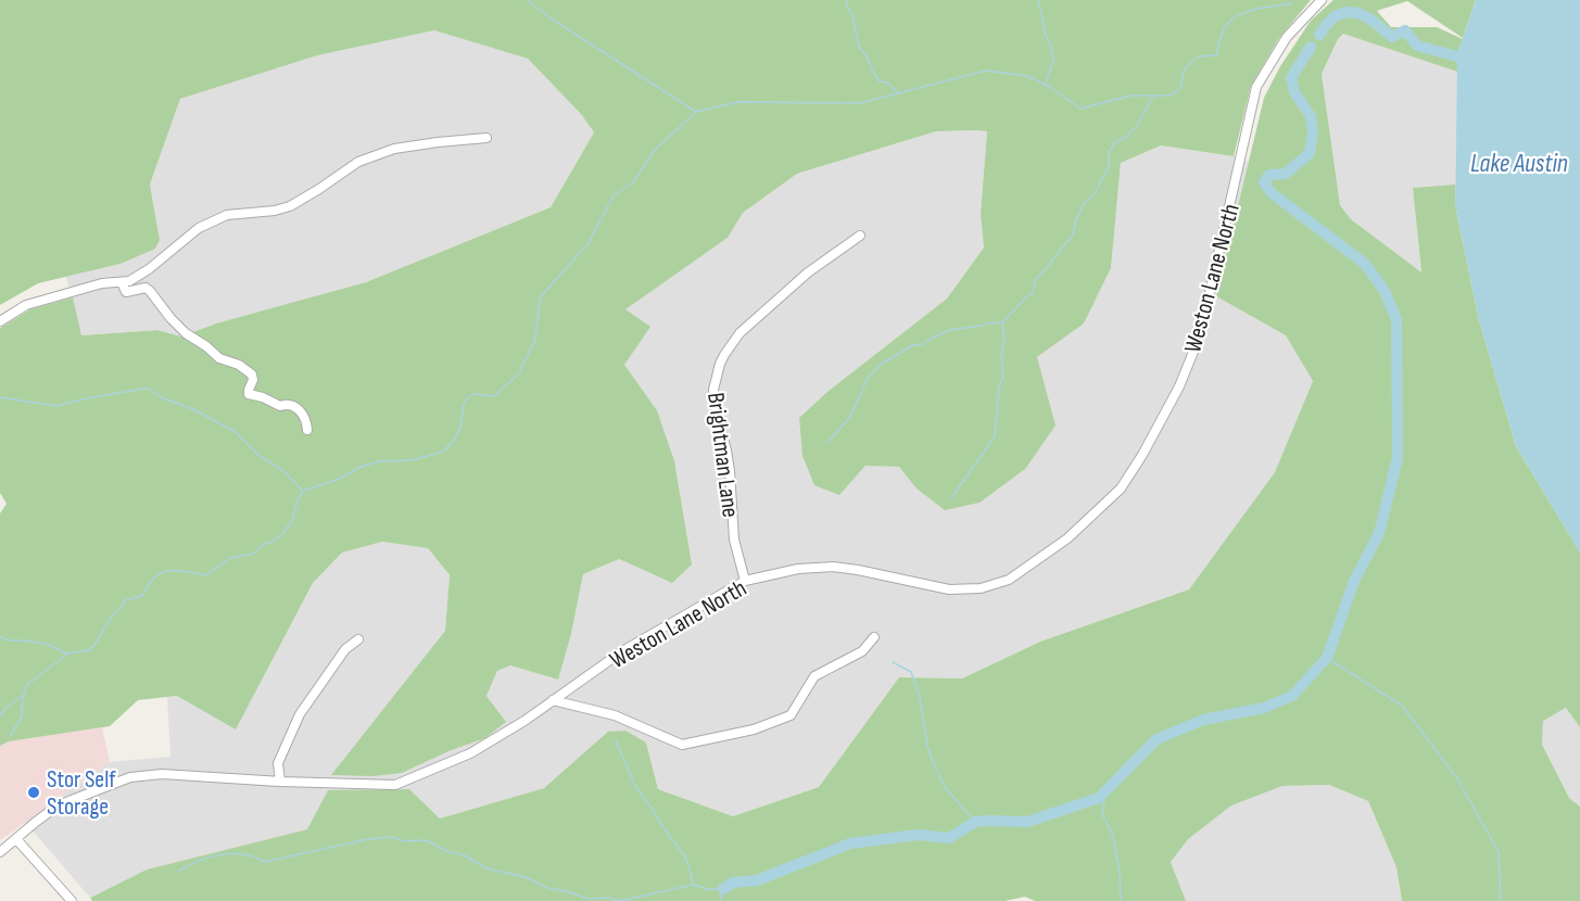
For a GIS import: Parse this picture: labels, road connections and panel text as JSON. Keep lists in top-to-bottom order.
{
  "streets": {
    "street": ["Weston Lane North", "Brightman Lane"]
  },
  "crossings": [
    ["Weston Lane North", "Brightman Lane"]
  ],
  "water": ["Lake Austin"],
  "places": ["Stor Self Storage"]
}
